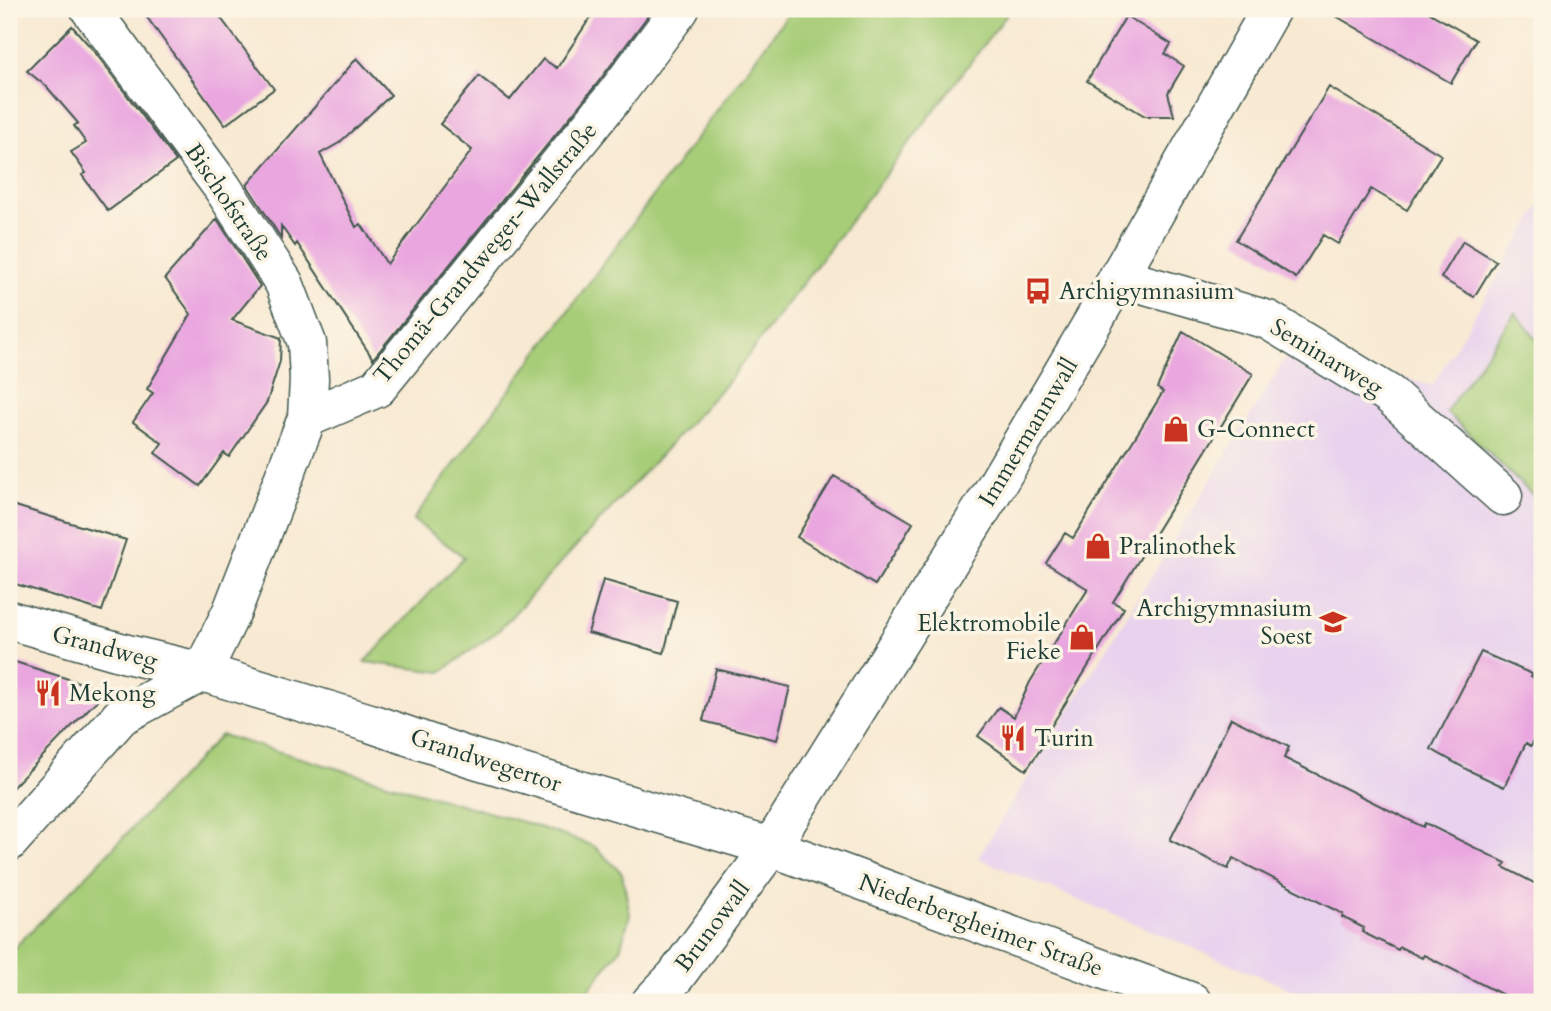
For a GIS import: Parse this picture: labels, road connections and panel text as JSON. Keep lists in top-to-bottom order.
{
  "streets": {
    "street": [
      "Bischofstraße",
      "Thomä-Grandweger-Wallstraße",
      "Seminarweg",
      "Immermannwall",
      "Grandweg",
      "Grandwegertor",
      "Niederbergheimer Straße",
      "Brunowall"
    ]
  },
  "crossings": [
    ["Bischofstraße", "Thomä-Grandweger-Wallstraße"],
    ["Seminarweg", "Immermannwall"],
    ["Immermannwall", "Grandwegertor"],
    ["Immermannwall", "Niederbergheimer Straße"],
    ["Immermannwall", "Brunowall"],
    ["Grandweg", "Grandwegertor"],
    ["Grandwegertor", "Niederbergheimer Straße"],
    ["Grandwegertor", "Brunowall"],
    ["Niederbergheimer Straße", "Brunowall"]
  ],
  "places": {
    "bus stop": ["Archigymnasium"],
    "shop": ["G-Connect", "Pralinothek", "Elektromobile Fieke"],
    "school or university": ["Archigymnasium Soest"],
    "restaurant": ["Mekong", "Turin"]
  }
}
